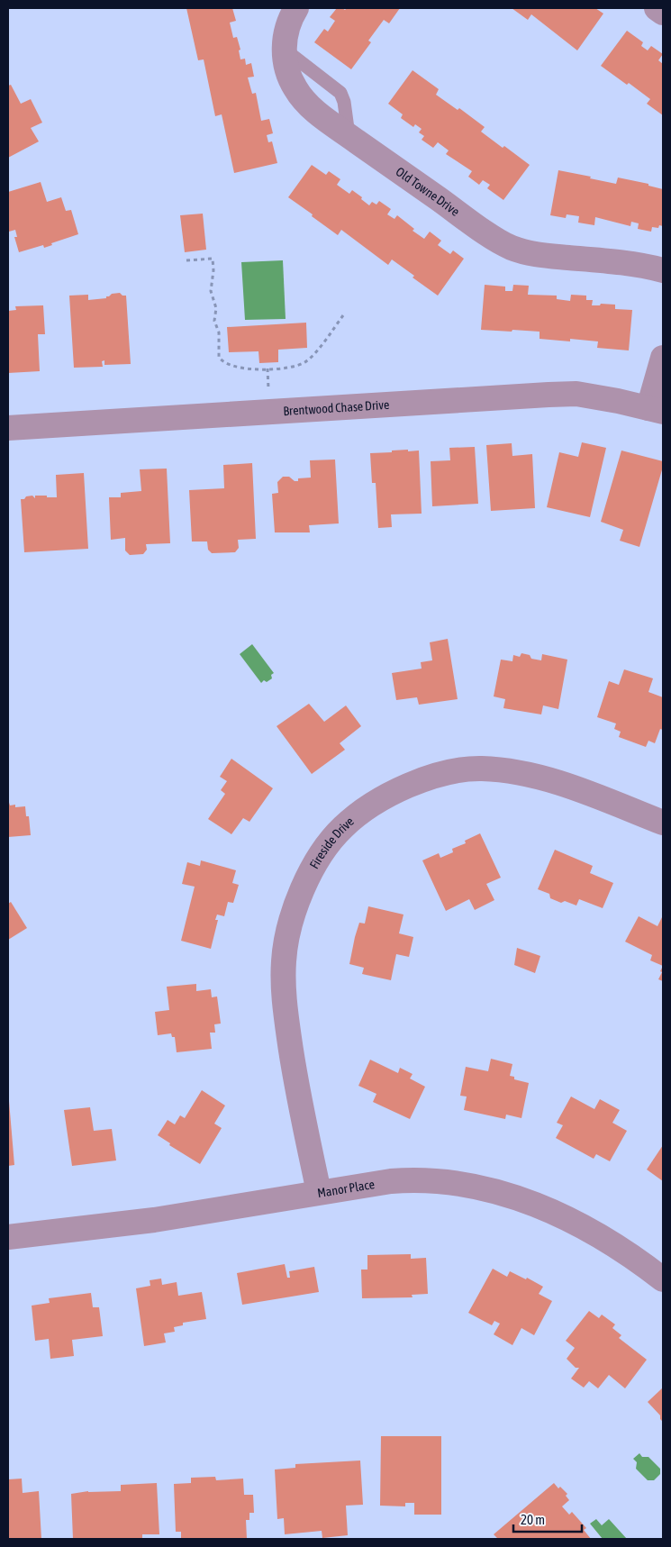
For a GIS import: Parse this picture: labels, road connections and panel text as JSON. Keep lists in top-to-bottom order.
{
  "streets": {
    "street": [
      "Old Towne Drive",
      "Brentwood Chase Drive",
      "Fireside Drive",
      "Manor Place"
    ]
  },
  "crossings": [
    ["Fireside Drive", "Manor Place"]
  ],
  "scale_bar": "20 m"
}
